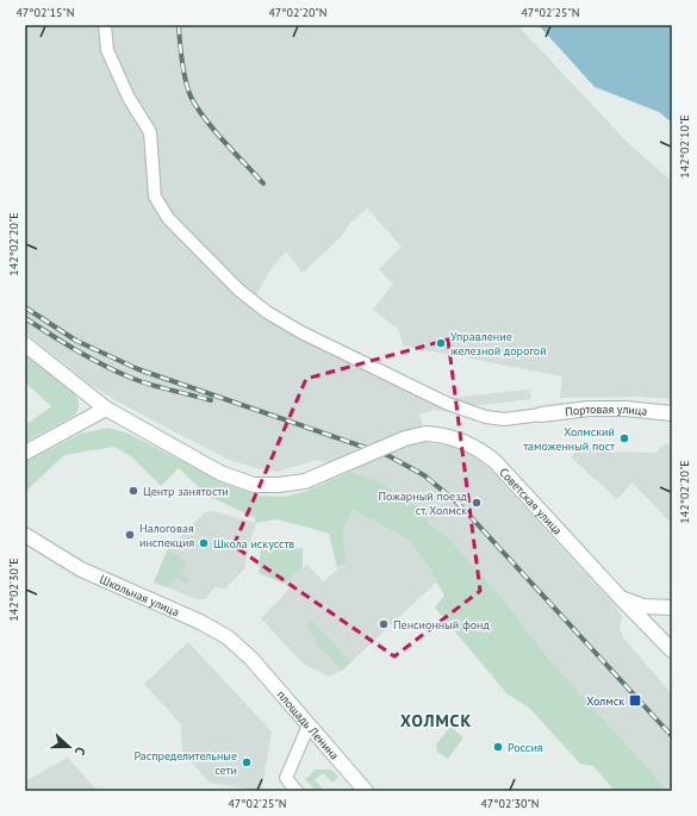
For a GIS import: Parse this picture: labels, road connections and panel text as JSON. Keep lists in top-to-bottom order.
{
  "streets": {
    "main road": [
      "Портовая улица",
      "Советская улица",
      "Школьная улица",
      "площадь Ленина"
    ]
  },
  "crossings": [
    ["Школьная улица", "площадь Ленина"]
  ],
  "districts": ["ХОЛМСК"],
  "places": {
    "other": [
      "Управление железной дорогой",
      "Холмский таможенный пост",
      "Центр занятости",
      "Пожарный поезд ст. Холмск",
      "Налоговая инспекция",
      "Школа искусств",
      "Пенсионный фонд",
      "Россия",
      "Распределительные сети"
    ],
    "transit": ["Холмск"]
  },
  "north": "right",
  "coordinates": [
    "47°02'15\"N",
    "47°02'20\"N",
    "47°02'25\"N",
    "142°02'10\"E",
    "142°02'20\"E",
    "142°02'30\"E",
    "47°02'30\"N"
  ]
}
